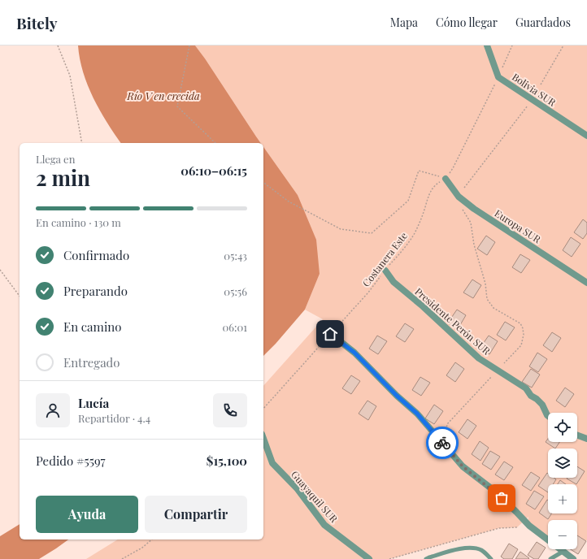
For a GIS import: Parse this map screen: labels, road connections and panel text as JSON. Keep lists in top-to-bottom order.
{
  "streets": {
    "street": [
      "Bolivia SUR",
      "Europa SUR",
      "Presidente Perón SUR",
      "Guayaquil SUR"
    ],
    "path": ["Costanera Este"]
  },
  "crossings": [
    ["Bolivia SUR", "Costanera Este"],
    ["Europa SUR", "Costanera Este"],
    ["Costanera Este", "Presidente Perón SUR"]
  ],
  "water": ["Río V en crecida"],
  "page": {
    "header": "Bitely",
    "nav": ["Mapa", "Cómo llegar", "Guardados"],
    "heading": ["2 min", "Llega en", "06:10–06:15"],
    "panel": [
      "Lucía",
      "Repartidor · 4.4",
      "Pedido #5597",
      "$15,100"
    ],
    "bar": "En camino · 130 m",
    "list": [
      ["Confirmado", "05:43"],
      ["Preparando", "05:56"],
      ["En camino", "06:01"],
      "Entregado"
    ],
    "map_buttons": ["+", "−"],
    "buttons": ["Ayuda", "Compartir"]
  }
}
